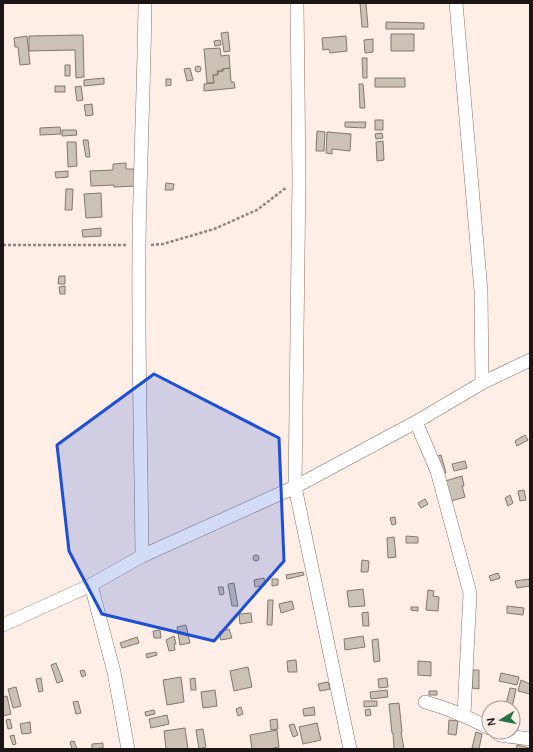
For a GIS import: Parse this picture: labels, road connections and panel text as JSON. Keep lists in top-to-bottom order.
{
  "north": "left"
}
